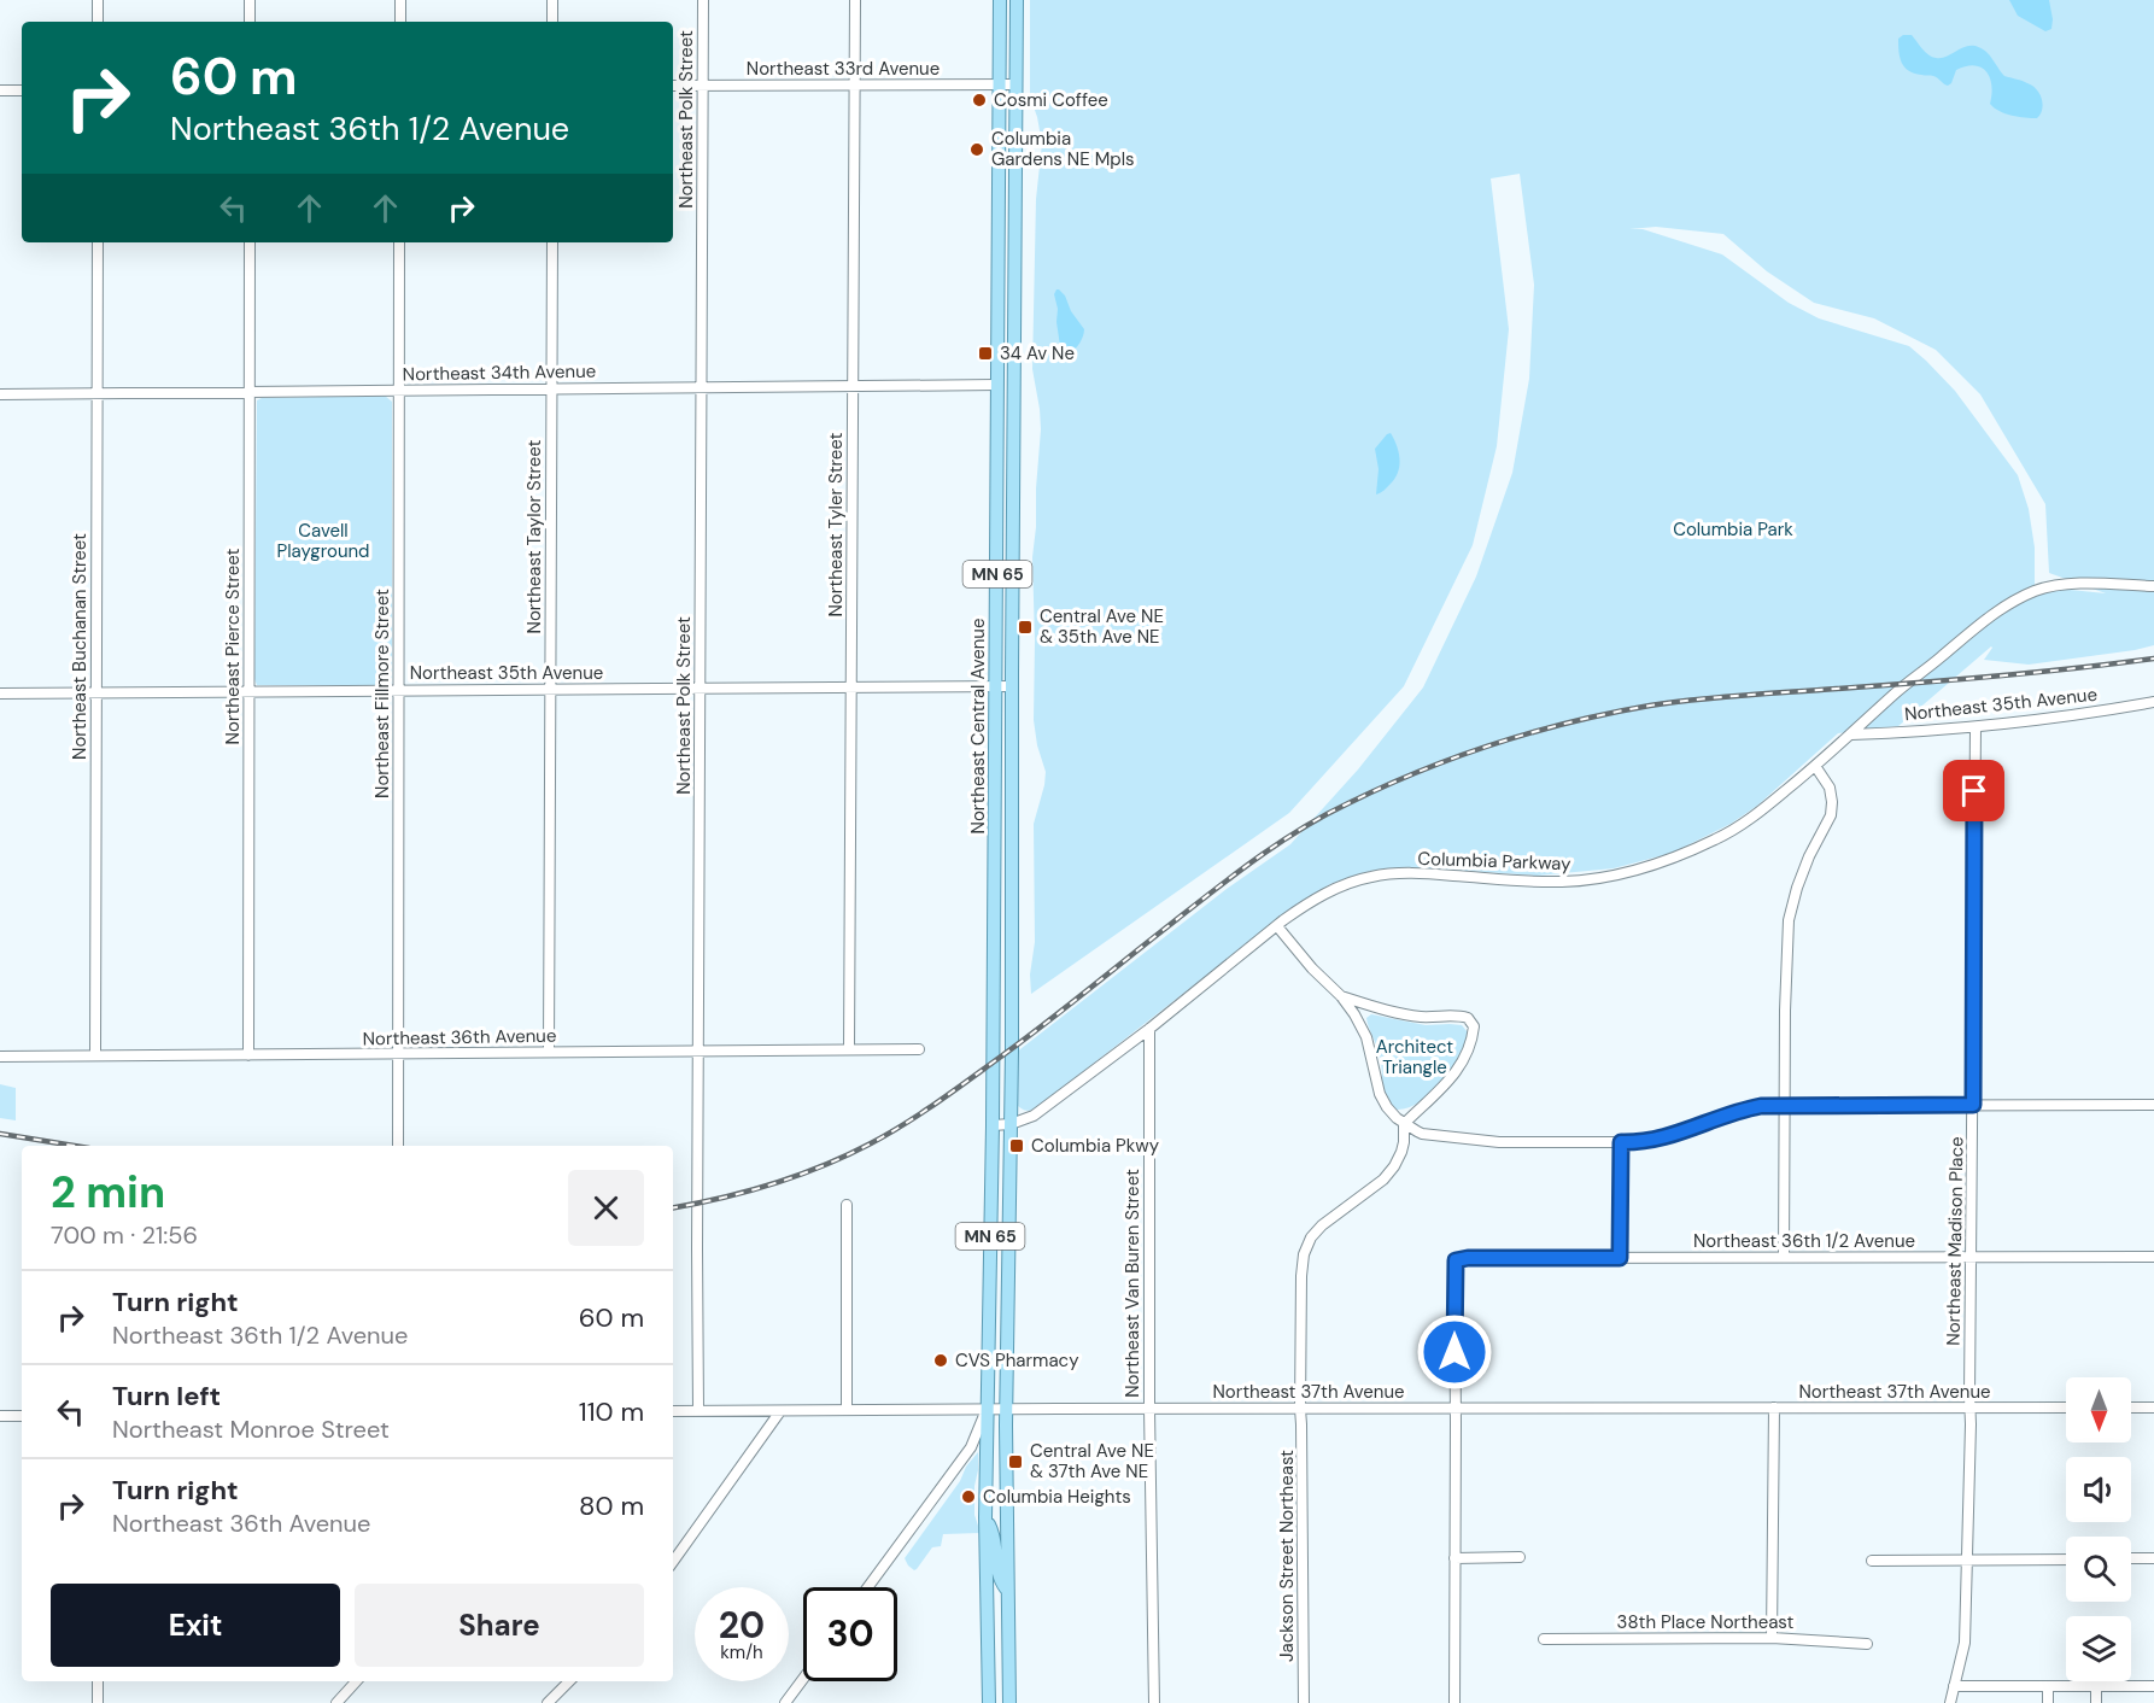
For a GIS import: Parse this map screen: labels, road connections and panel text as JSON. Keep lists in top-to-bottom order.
{
  "streets": {
    "main road": ["MN 65", "Northeast Central Avenue"],
    "street": [
      "Northeast 33rd Avenue",
      "Northeast Polk Street",
      "Northeast 34th Avenue",
      "Northeast Tyler Street",
      "Northeast Taylor Street",
      "Northeast Buchanan Street",
      "Northeast Pierce Street",
      "Northeast 35th Avenue",
      "Northeast Fillmore Street",
      "Columbia Parkway",
      "Northeast 36th Avenue",
      "Northeast 36th 1/2 Avenue",
      "Northeast Madison Place",
      "Northeast Van Buren Street",
      "Northeast 37th Avenue",
      "Jackson Street Northeast",
      "38th Place Northeast"
    ]
  },
  "crossings": [
    ["Northeast 33rd Avenue", "Northeast Polk Street"],
    ["Northeast 33rd Avenue", "Northeast Tyler Street"],
    ["Northeast 33rd Avenue", "Northeast Central Avenue"],
    ["Northeast Polk Street", "Northeast 34th Avenue"],
    ["Northeast Polk Street", "Northeast 35th Avenue"],
    ["Northeast Polk Street", "Northeast 36th Avenue"],
    ["Northeast Polk Street", "Northeast 37th Avenue"],
    ["Northeast 34th Avenue", "Northeast Tyler Street"],
    ["Northeast 34th Avenue", "Northeast Taylor Street"],
    ["Northeast 34th Avenue", "Northeast Buchanan Street"],
    ["Northeast 34th Avenue", "Northeast Pierce Street"],
    ["Northeast 34th Avenue", "Northeast Fillmore Street"],
    ["Northeast 34th Avenue", "Northeast Central Avenue"],
    ["Northeast Tyler Street", "Northeast 35th Avenue"],
    ["Northeast Tyler Street", "Northeast 36th Avenue"],
    ["Northeast Taylor Street", "Northeast 35th Avenue"],
    ["Northeast Taylor Street", "Northeast 36th Avenue"],
    ["MN 65", "Northeast Central Avenue"],
    ["MN 65", "Northeast 37th Avenue"],
    ["Northeast Buchanan Street", "Northeast 35th Avenue"],
    ["Northeast Buchanan Street", "Northeast 36th Avenue"],
    ["Northeast Pierce Street", "Northeast 35th Avenue"],
    ["Northeast Pierce Street", "Northeast 36th Avenue"],
    ["Northeast 35th Avenue", "Northeast Fillmore Street"],
    ["Northeast 35th Avenue", "Northeast Central Avenue"],
    ["Northeast 35th Avenue", "Columbia Parkway"],
    ["Northeast 35th Avenue", "Northeast Madison Place"],
    ["Northeast Fillmore Street", "Northeast 36th Avenue"],
    ["Northeast Central Avenue", "Columbia Parkway"],
    ["Northeast Central Avenue", "Northeast 37th Avenue"],
    ["Columbia Parkway", "Northeast Van Buren Street"],
    ["Northeast 36th 1/2 Avenue", "Northeast Madison Place"],
    ["Northeast 36th 1/2 Avenue", "Northeast 37th Avenue"],
    ["Northeast Madison Place", "Northeast 37th Avenue"],
    ["Northeast Van Buren Street", "Northeast 37th Avenue"],
    ["Northeast 37th Avenue", "Jackson Street Northeast"]
  ],
  "parks": ["Columbia Park", "Cavell Playground", "Architect Triangle"],
  "places": {
    "other": [
      "Cosmi Coffee",
      "Columbia Gardens NE Mpls",
      "CVS Pharmacy",
      "Columbia Heights"
    ],
    "transit": [
      "34 Av Ne",
      "Central Ave NE & 35th Ave NE",
      "Columbia Pkwy",
      "Central Ave NE & 37th Ave NE"
    ]
  },
  "north": "bottom",
  "page": {
    "turn": ["60 m", "Northeast 36th 1/2 Avenue"],
    "heading": ["2 min", "700 m · 21:56"],
    "list": [
      {
        "name": "Turn right",
        "note": "Northeast 36th 1/2 Avenue",
        "value": "60 m"
      },
      {
        "name": "Turn left",
        "note": "Northeast Monroe Street",
        "value": "110 m"
      },
      {
        "name": "Turn right",
        "note": "Northeast 36th Avenue",
        "value": "80 m"
      }
    ],
    "buttons": ["Exit", "Share"],
    "speed": "20 km/h",
    "limit": "30"
  }
}
